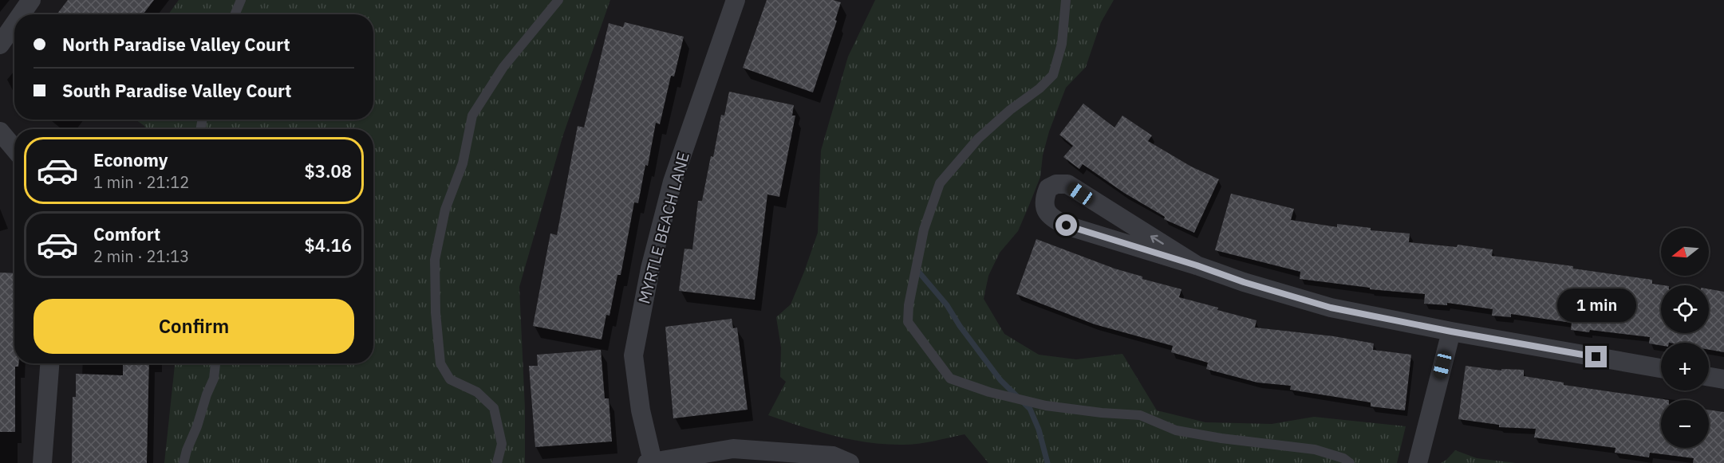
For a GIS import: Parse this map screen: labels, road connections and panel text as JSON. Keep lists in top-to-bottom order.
{
  "streets": {
    "street": ["MYRTLE BEACH LANE"]
  },
  "north": "left",
  "page": {
    "banner": ["North Paradise Valley Court", "South Paradise Valley Court"],
    "list": [
      {
        "name": "Economy",
        "note": "1 min · 21:12",
        "value": "$3.08"
      },
      {
        "name": "Comfort",
        "note": "2 min · 21:13",
        "value": "$4.16"
      }
    ],
    "map_buttons": ["+", "−"],
    "bubble": "1 min",
    "buttons": "Confirm"
  }
}
